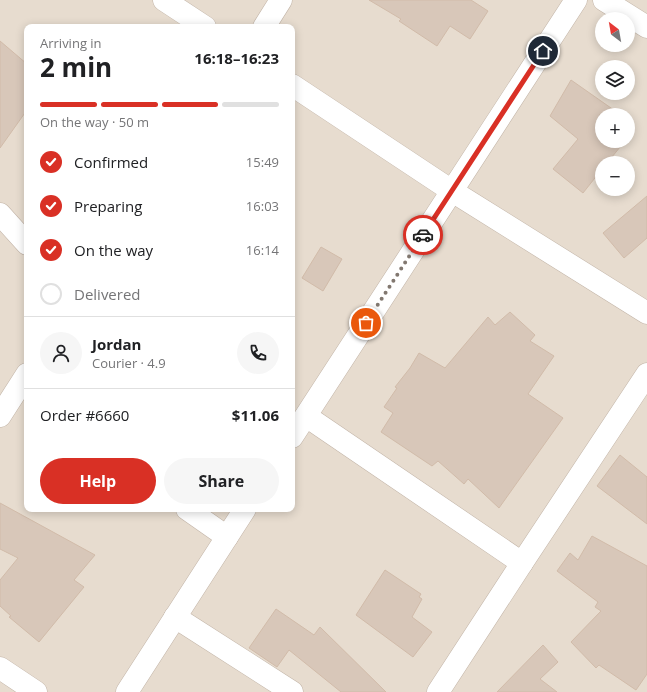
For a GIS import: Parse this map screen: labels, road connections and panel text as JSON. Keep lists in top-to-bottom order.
{
  "north": "top left",
  "page": {
    "map_buttons": ["+", "−"],
    "heading": ["2 min", "Arriving in", "16:18–16:23"],
    "panel": [
      "Jordan",
      "Courier · 4.9",
      "Order #6660",
      "$11.06"
    ],
    "bar": "On the way · 50 m",
    "list": [
      ["Confirmed", "15:49"],
      ["Preparing", "16:03"],
      ["On the way", "16:14"],
      "Delivered"
    ],
    "buttons": ["Help", "Share"]
  }
}
